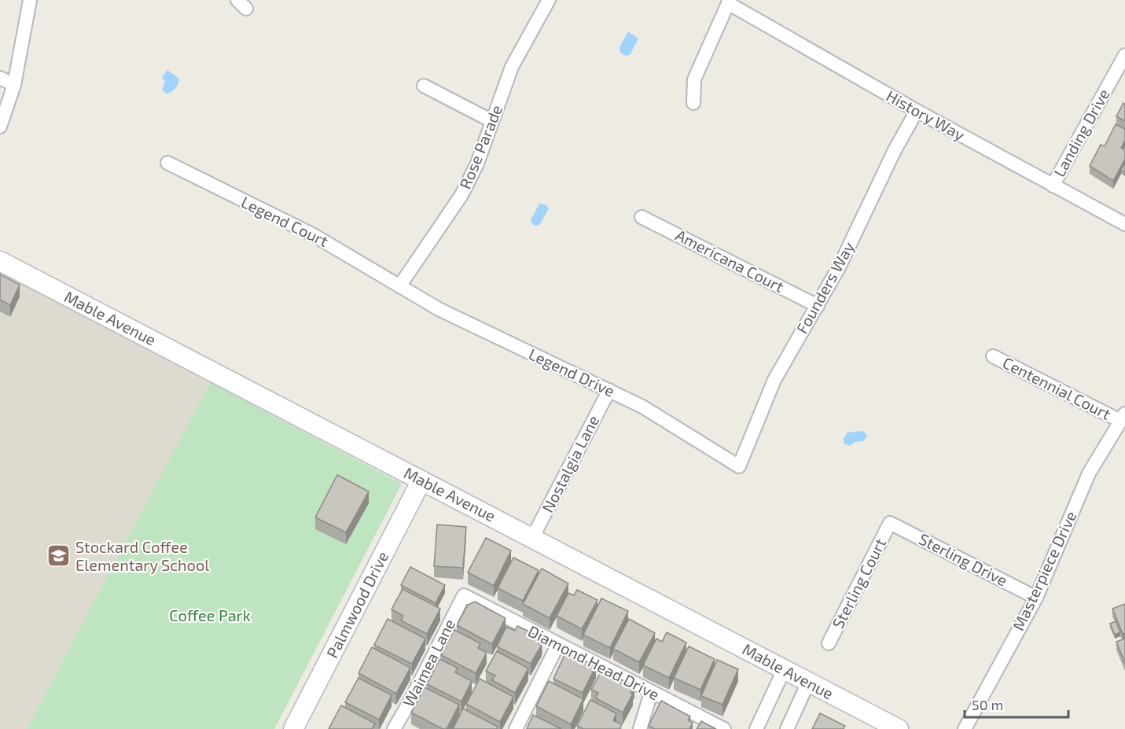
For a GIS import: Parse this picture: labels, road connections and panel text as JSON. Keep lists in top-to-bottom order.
{
  "streets": {
    "street": [
      "History Way",
      "Landing Drive",
      "Rose Parade",
      "Legend Court",
      "Americana Court",
      "Founders Way",
      "Mable Avenue",
      "Legend Drive",
      "Centennial Court",
      "Nostalgia Lane",
      "Sterling Drive",
      "Masterpiece Drive",
      "Sterling Court",
      "Palmwood Drive",
      "Waimea Lane",
      "Diamond Head Drive"
    ]
  },
  "crossings": [
    ["History Way", "Landing Drive"],
    ["History Way", "Founders Way"],
    ["Rose Parade", "Legend Court"],
    ["Rose Parade", "Legend Drive"],
    ["Legend Court", "Legend Drive"],
    ["Americana Court", "Founders Way"],
    ["Founders Way", "Legend Drive"],
    ["Mable Avenue", "Nostalgia Lane"],
    ["Mable Avenue", "Palmwood Drive"],
    ["Legend Drive", "Nostalgia Lane"],
    ["Centennial Court", "Masterpiece Drive"],
    ["Sterling Drive", "Masterpiece Drive"],
    ["Sterling Drive", "Sterling Court"],
    ["Waimea Lane", "Diamond Head Drive"]
  ],
  "parks": ["Coffee Park"],
  "places": {
    "school or university": ["Stockard Coffee Elementary School"]
  },
  "scale_bar": "50 m"
}
